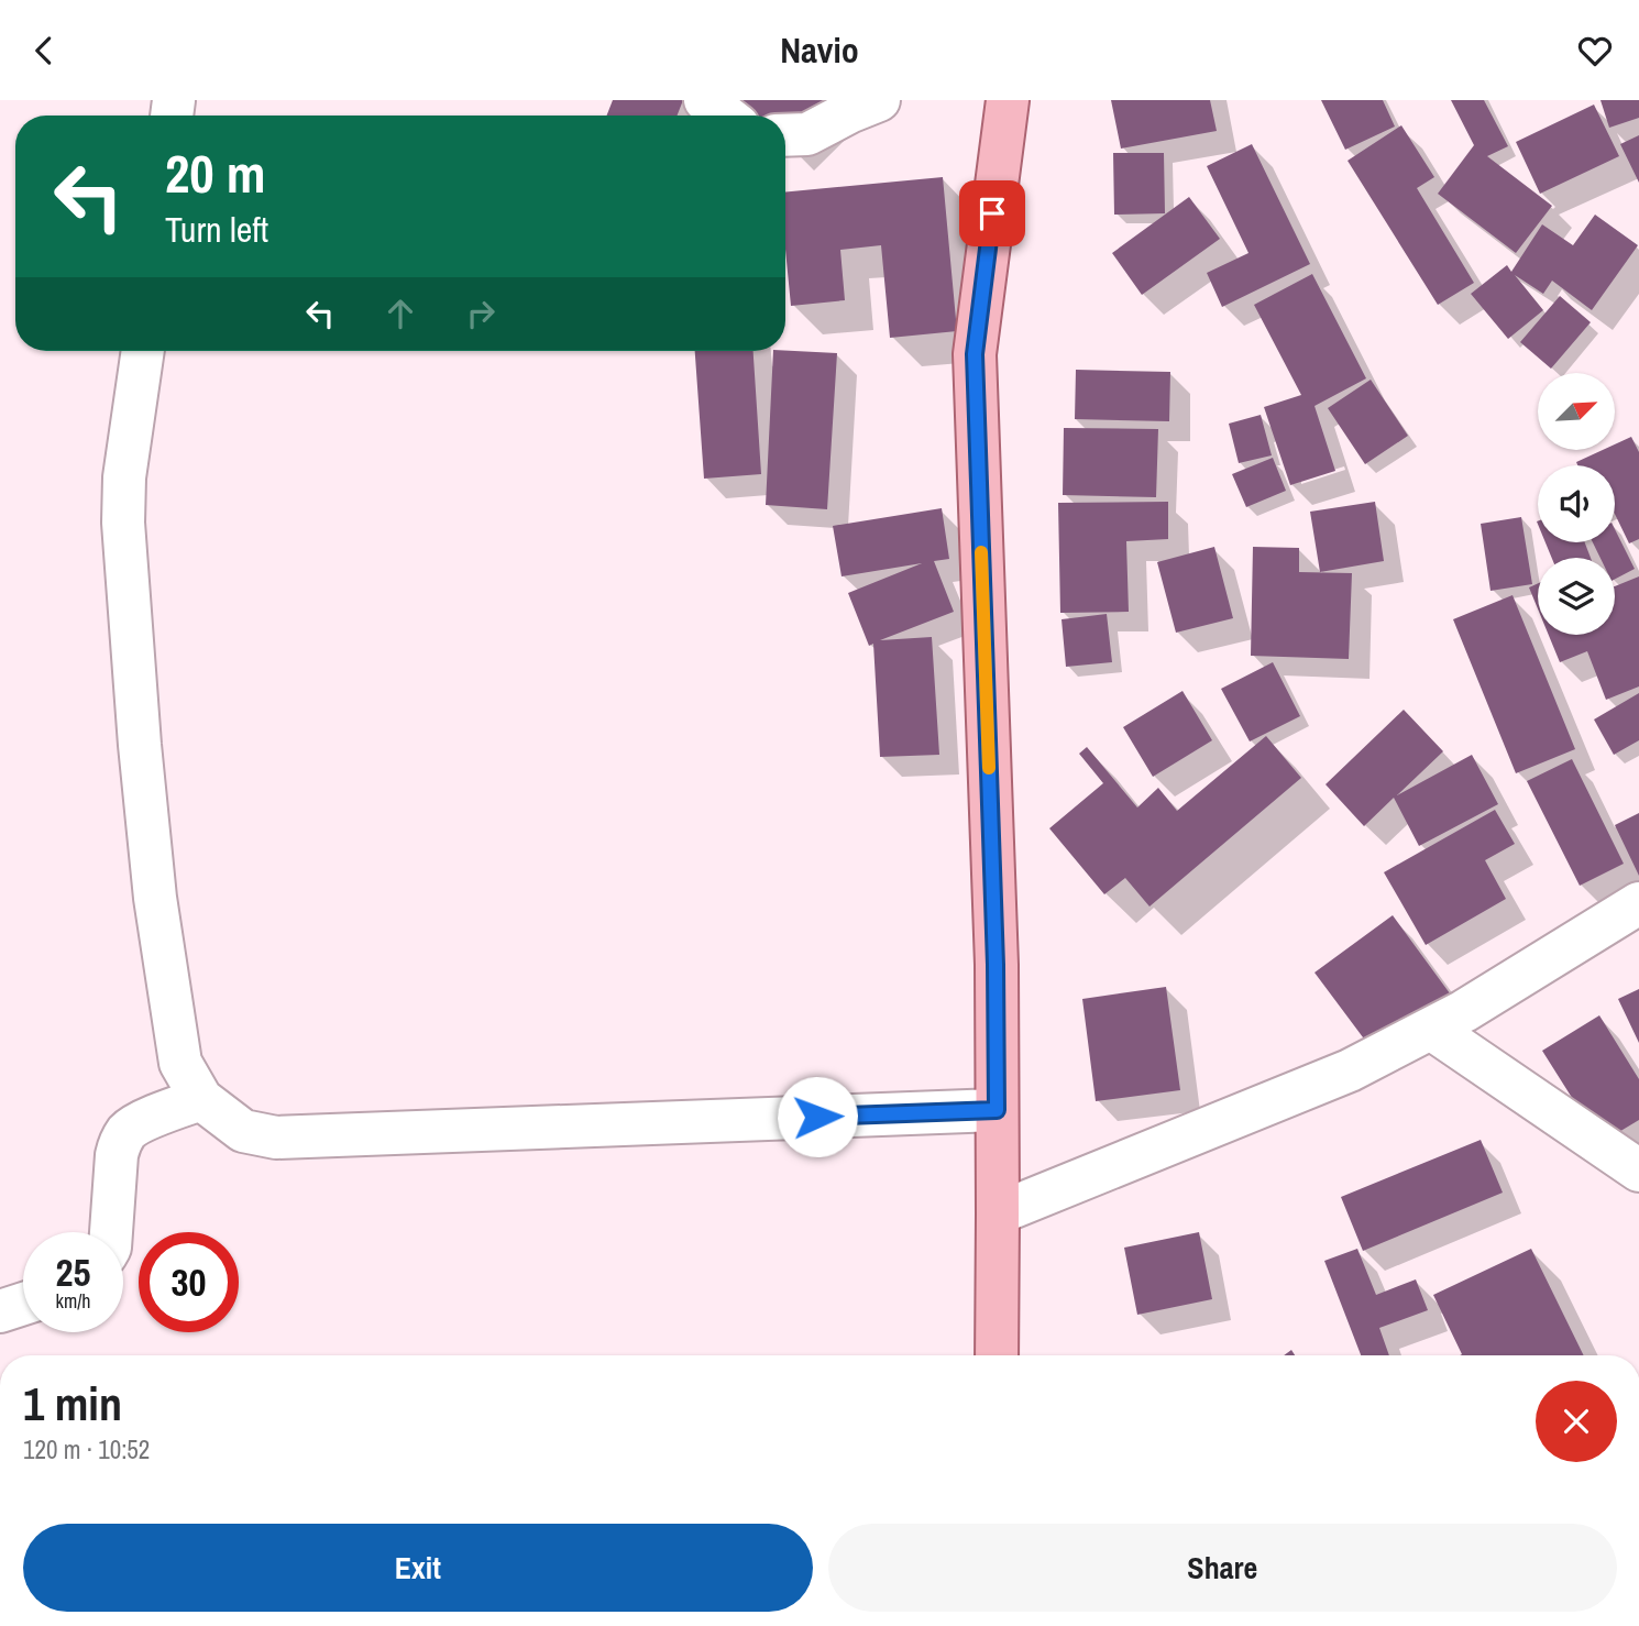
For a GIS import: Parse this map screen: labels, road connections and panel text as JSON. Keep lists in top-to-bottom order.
{
  "north": "top right",
  "page": {
    "header": "Navio",
    "turn": ["20 m", "Turn left"],
    "speed": "25 km/h",
    "limit": "30",
    "heading": ["1 min", "120 m · 10:52"],
    "buttons": ["Exit", "Share"]
  }
}
